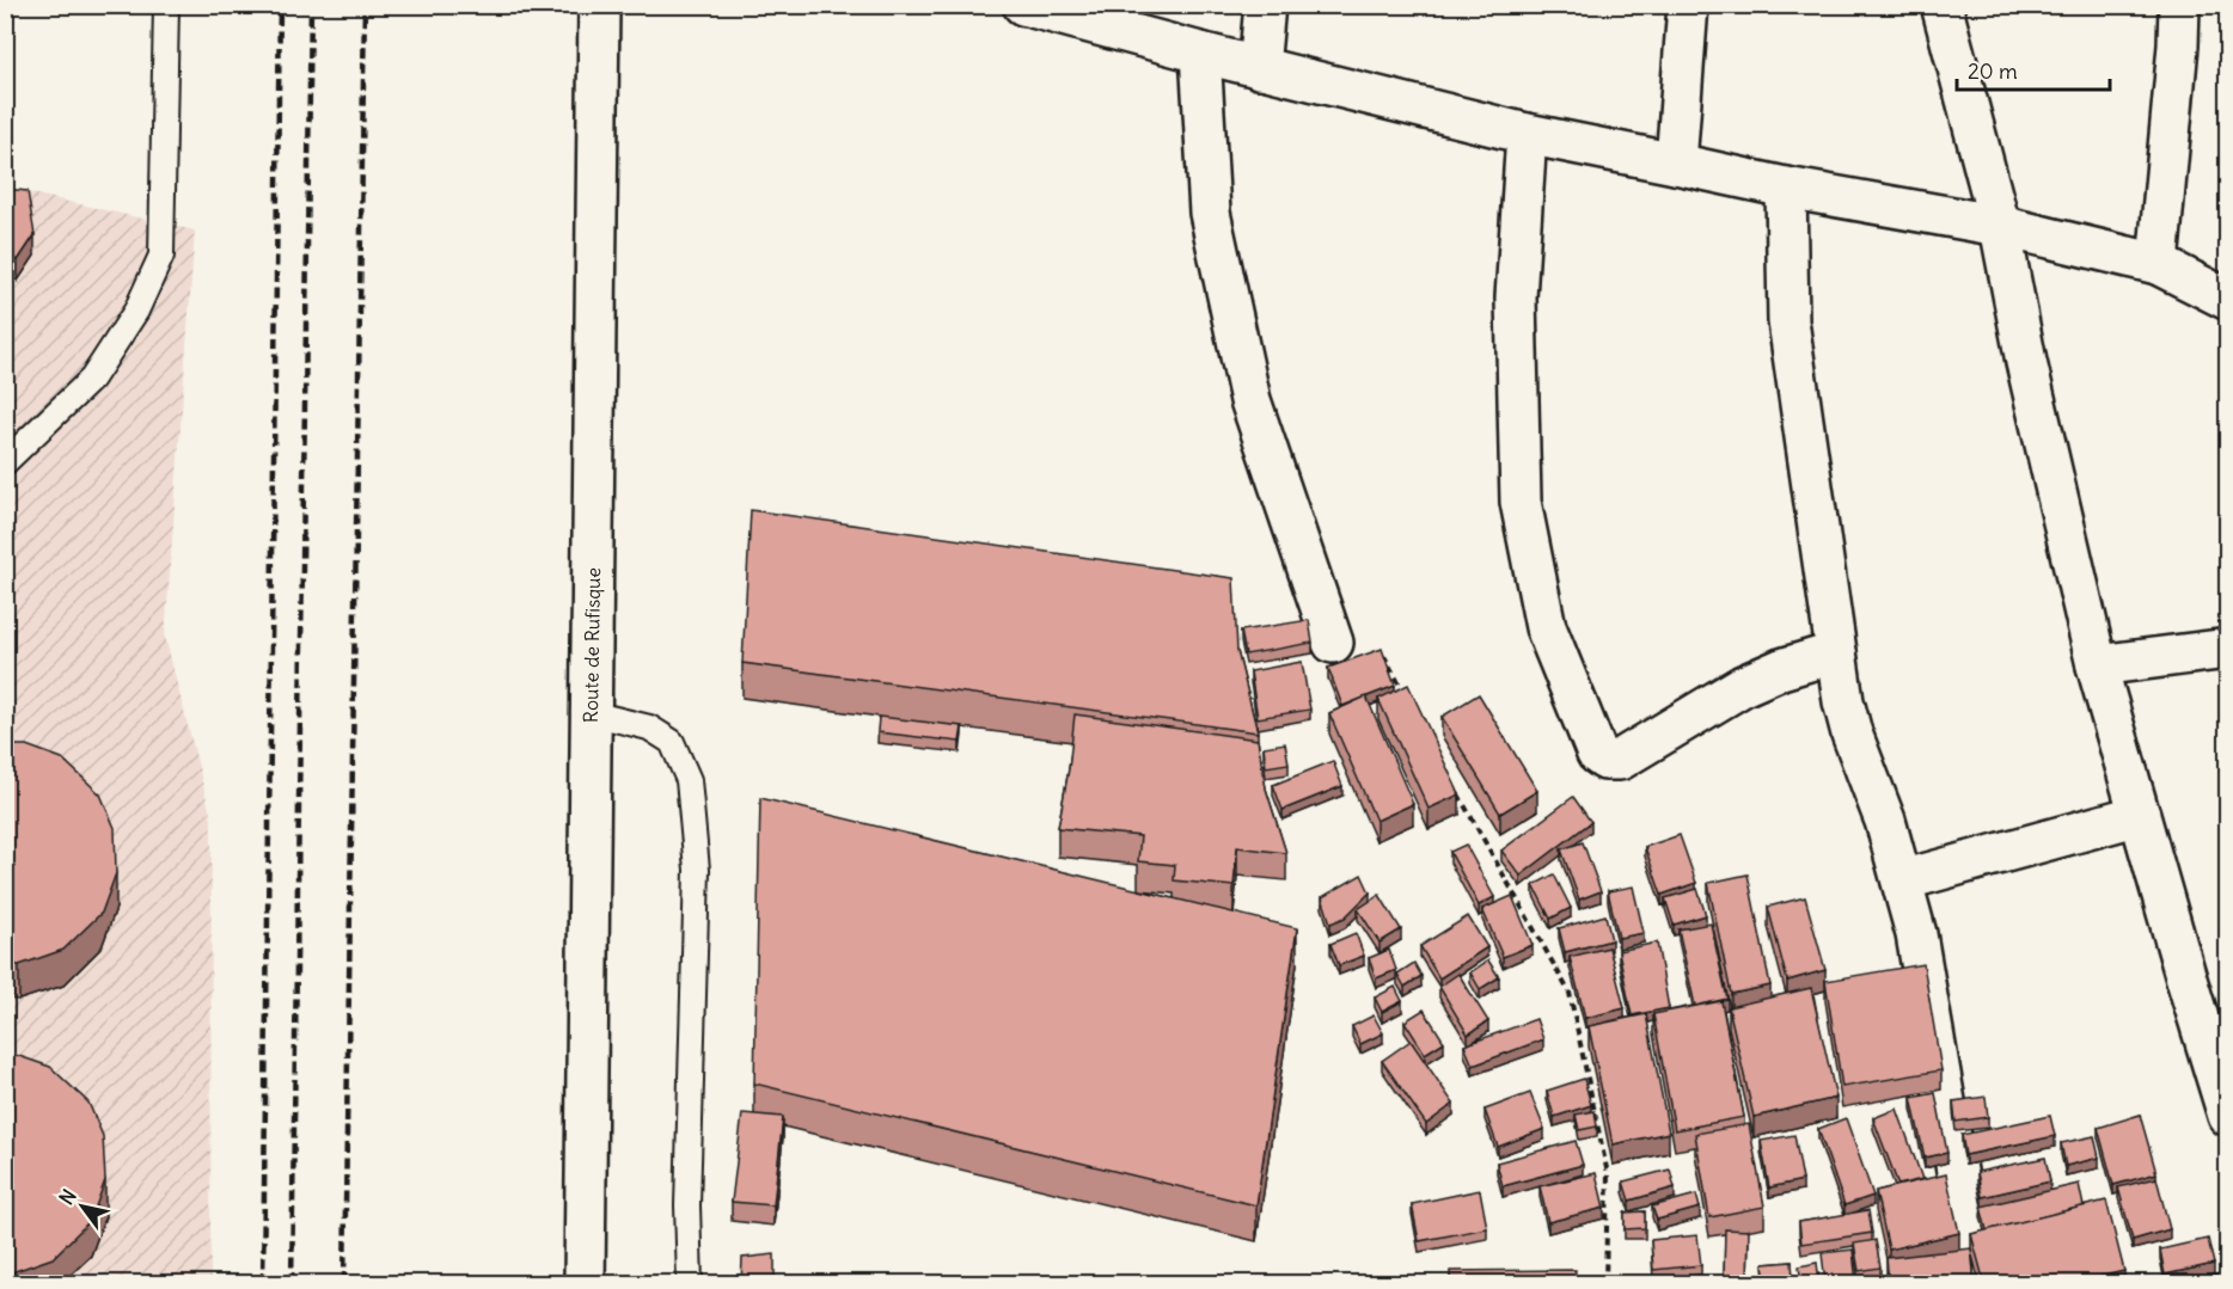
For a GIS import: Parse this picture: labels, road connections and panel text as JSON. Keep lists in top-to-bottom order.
{
  "streets": {
    "street": ["Route de Rufisque"]
  },
  "scale_bar": "20 m",
  "north": "top left"
}
